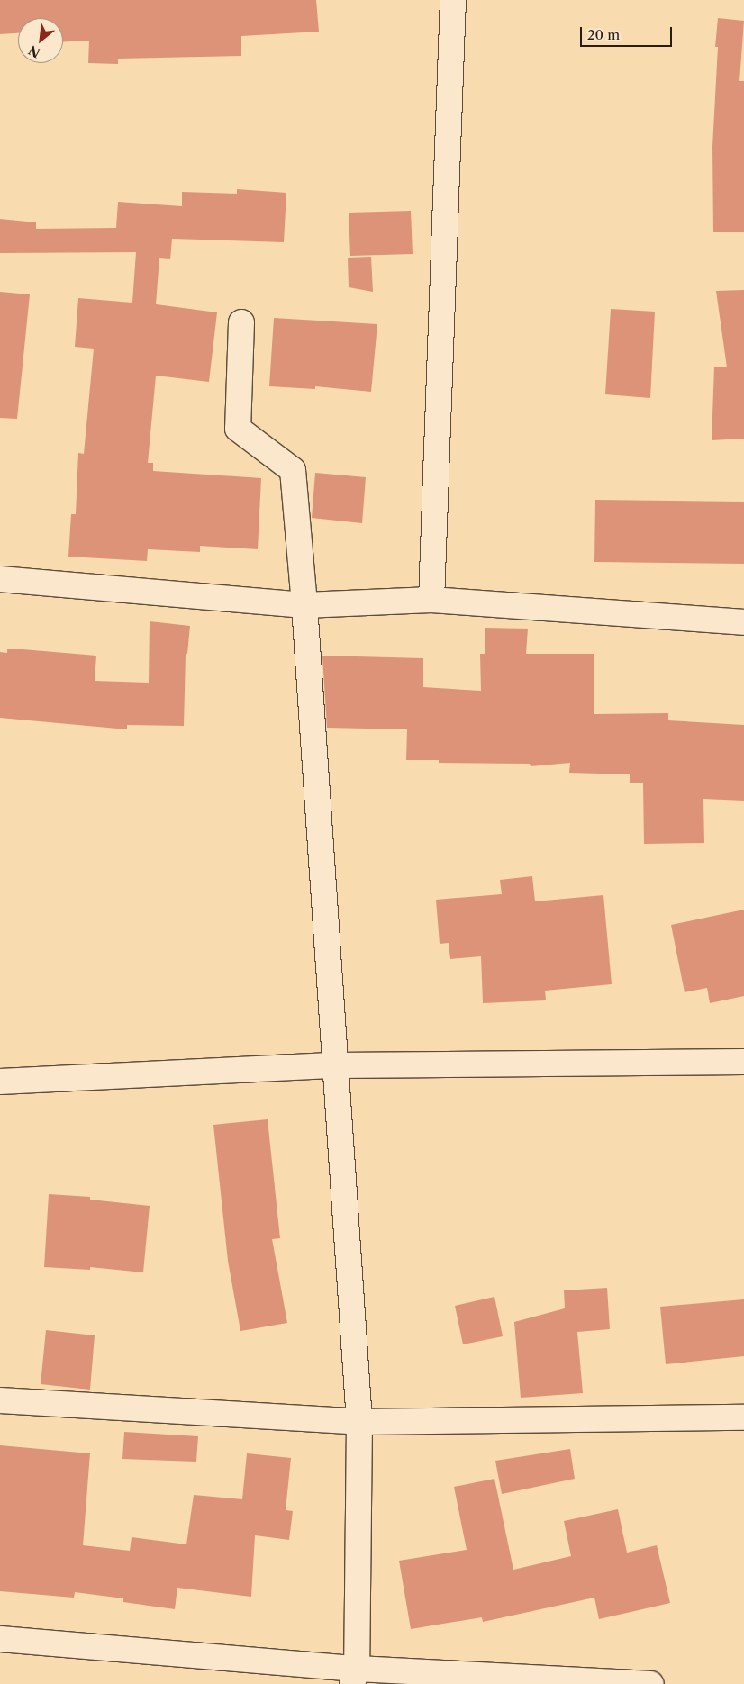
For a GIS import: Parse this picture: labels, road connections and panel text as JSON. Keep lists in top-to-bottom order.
{
  "scale_bar": "20 m",
  "north": "bottom left"
}
